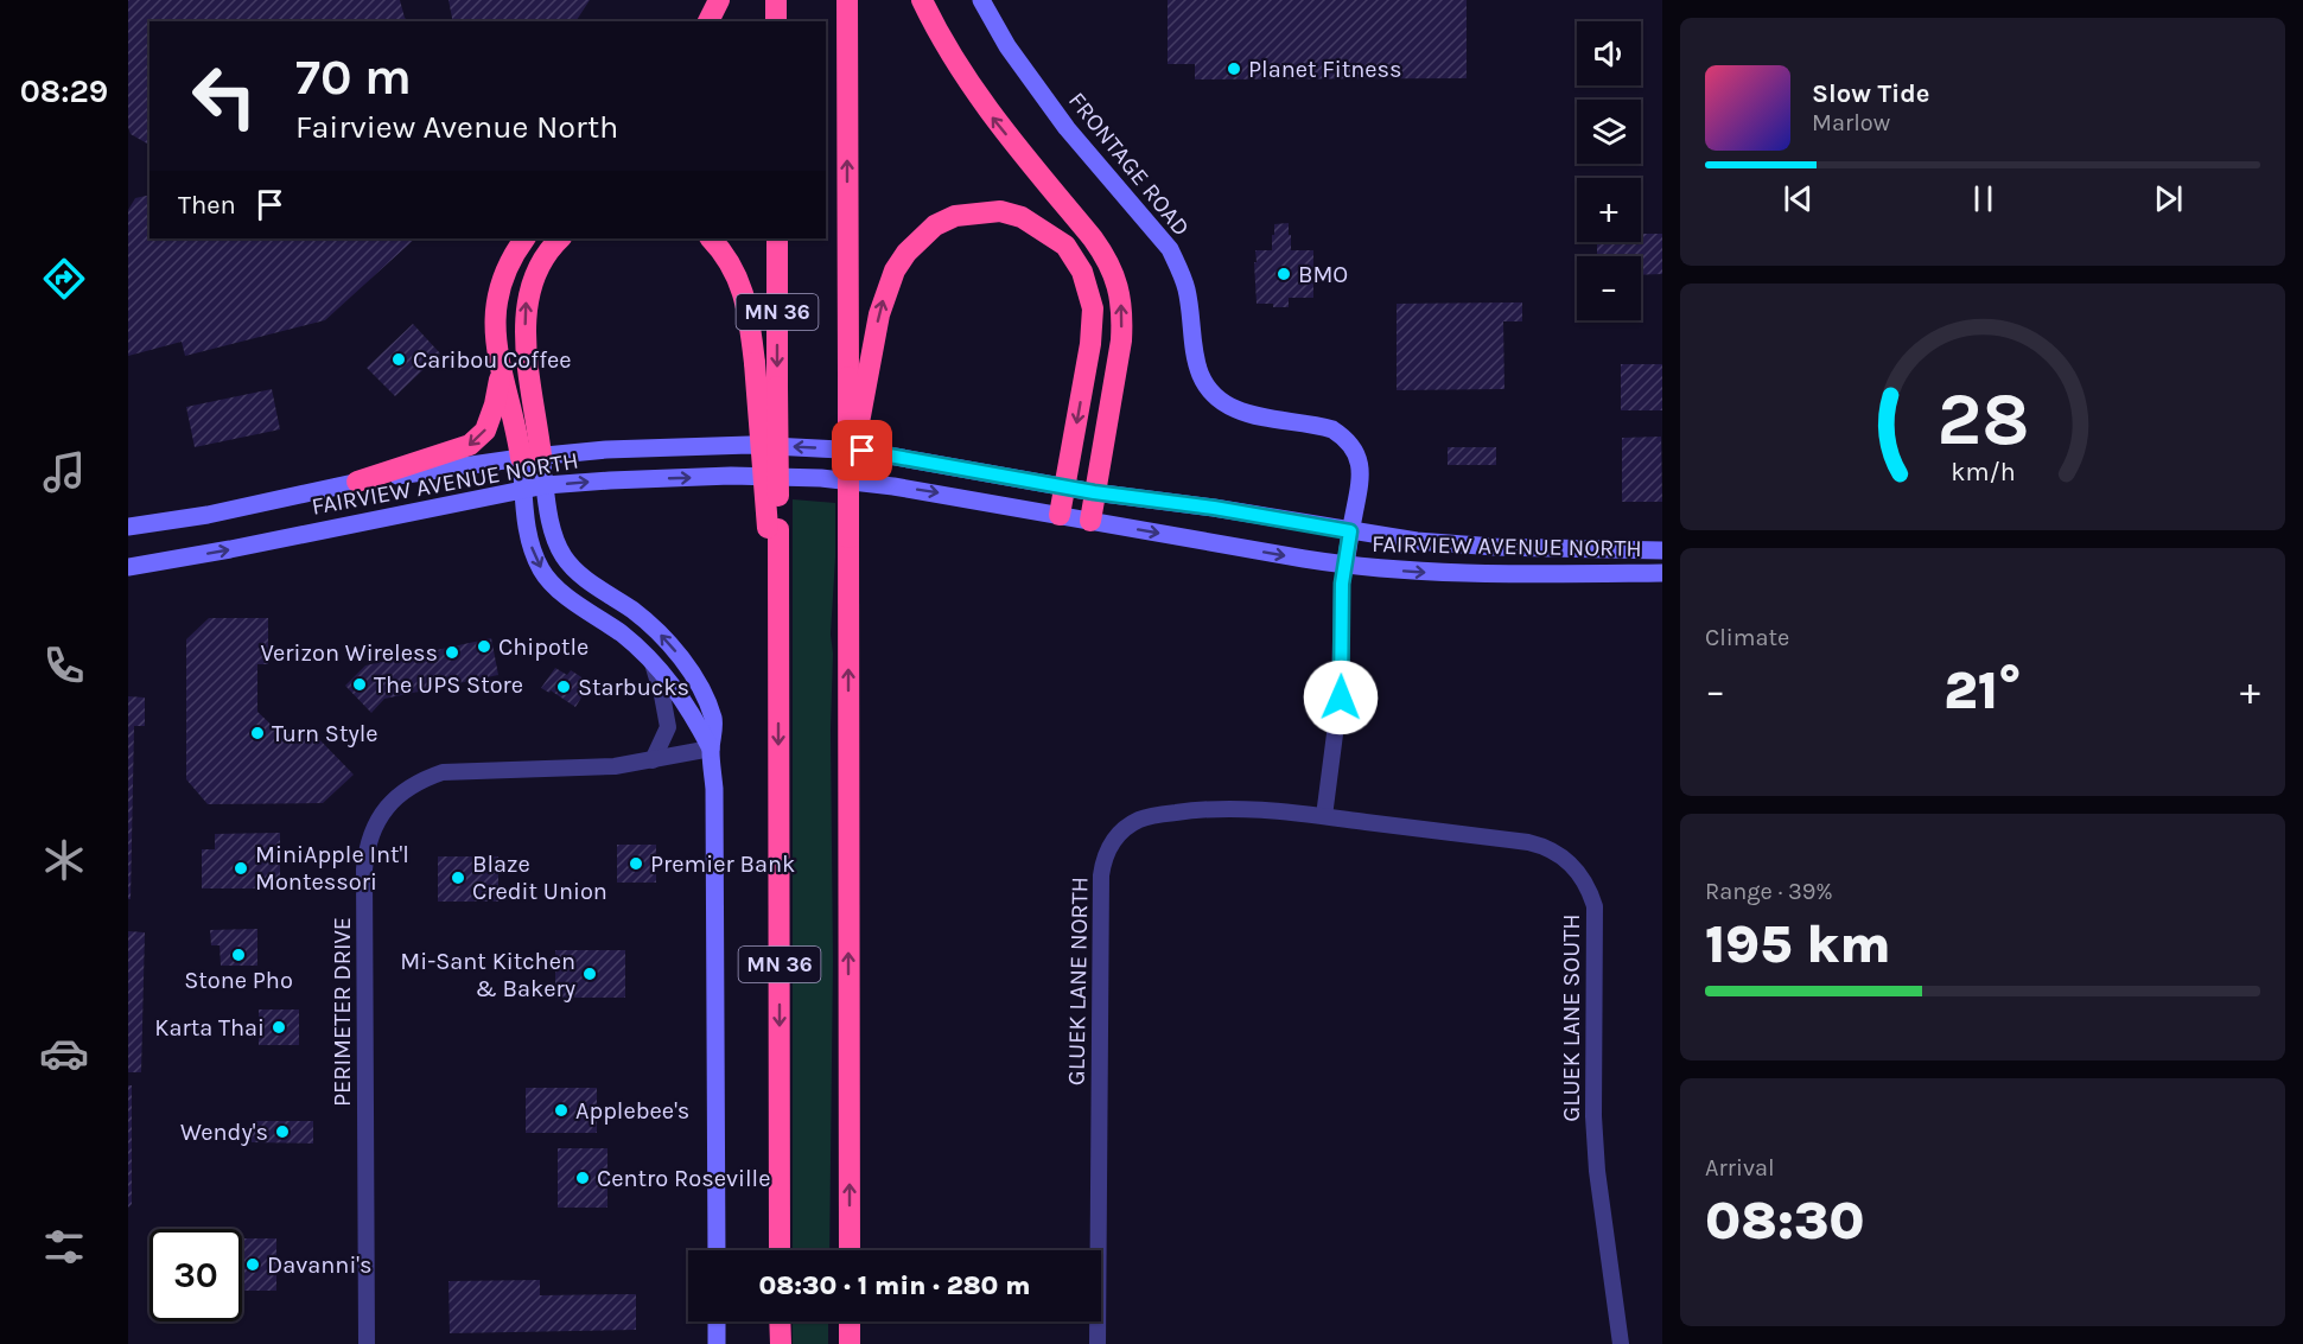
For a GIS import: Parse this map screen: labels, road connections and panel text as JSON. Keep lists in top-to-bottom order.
{
  "streets": {
    "highway": ["MN 36"],
    "street": [
      "FRONTAGE ROAD",
      "FAIRVIEW AVENUE NORTH",
      "GLUEK LANE NORTH",
      "PERIMETER DRIVE",
      "GLUEK LANE SOUTH"
    ]
  },
  "crossings": [
    ["FRONTAGE ROAD", "FAIRVIEW AVENUE NORTH"],
    ["GLUEK LANE NORTH", "GLUEK LANE SOUTH"]
  ],
  "places": [
    "Planet Fitness",
    "BMO",
    "Caribou Coffee",
    "Chipotle",
    "Verizon Wireless",
    "The UPS Store",
    "Starbucks",
    "Turn Style",
    "Premier Bank",
    "MiniApple Int'l Montessori",
    "Blaze Credit Union",
    "Stone Pho",
    "Mi-Sant Kitchen & Bakery",
    "Karta Thai",
    "Applebee's",
    "Wendy's",
    "Centro Roseville",
    "Davanni's"
  ],
  "page": {
    "tabs": "08:29",
    "map_buttons": ["+", "−"],
    "turn": ["70 m", "Fairview Avenue North"],
    "song": ["Slow Tide", "Marlow"],
    "then": "Then",
    "tile": [
      "Climate",
      ["Range · 39%", "195 km"],
      ["Arrival", "08:30"]
    ],
    "heat": ["−", "21°", "+"],
    "limit": "30",
    "trip": "08:30 · 1 min · 280 m",
    "gauge": ["28", "km/h"]
  }
}
